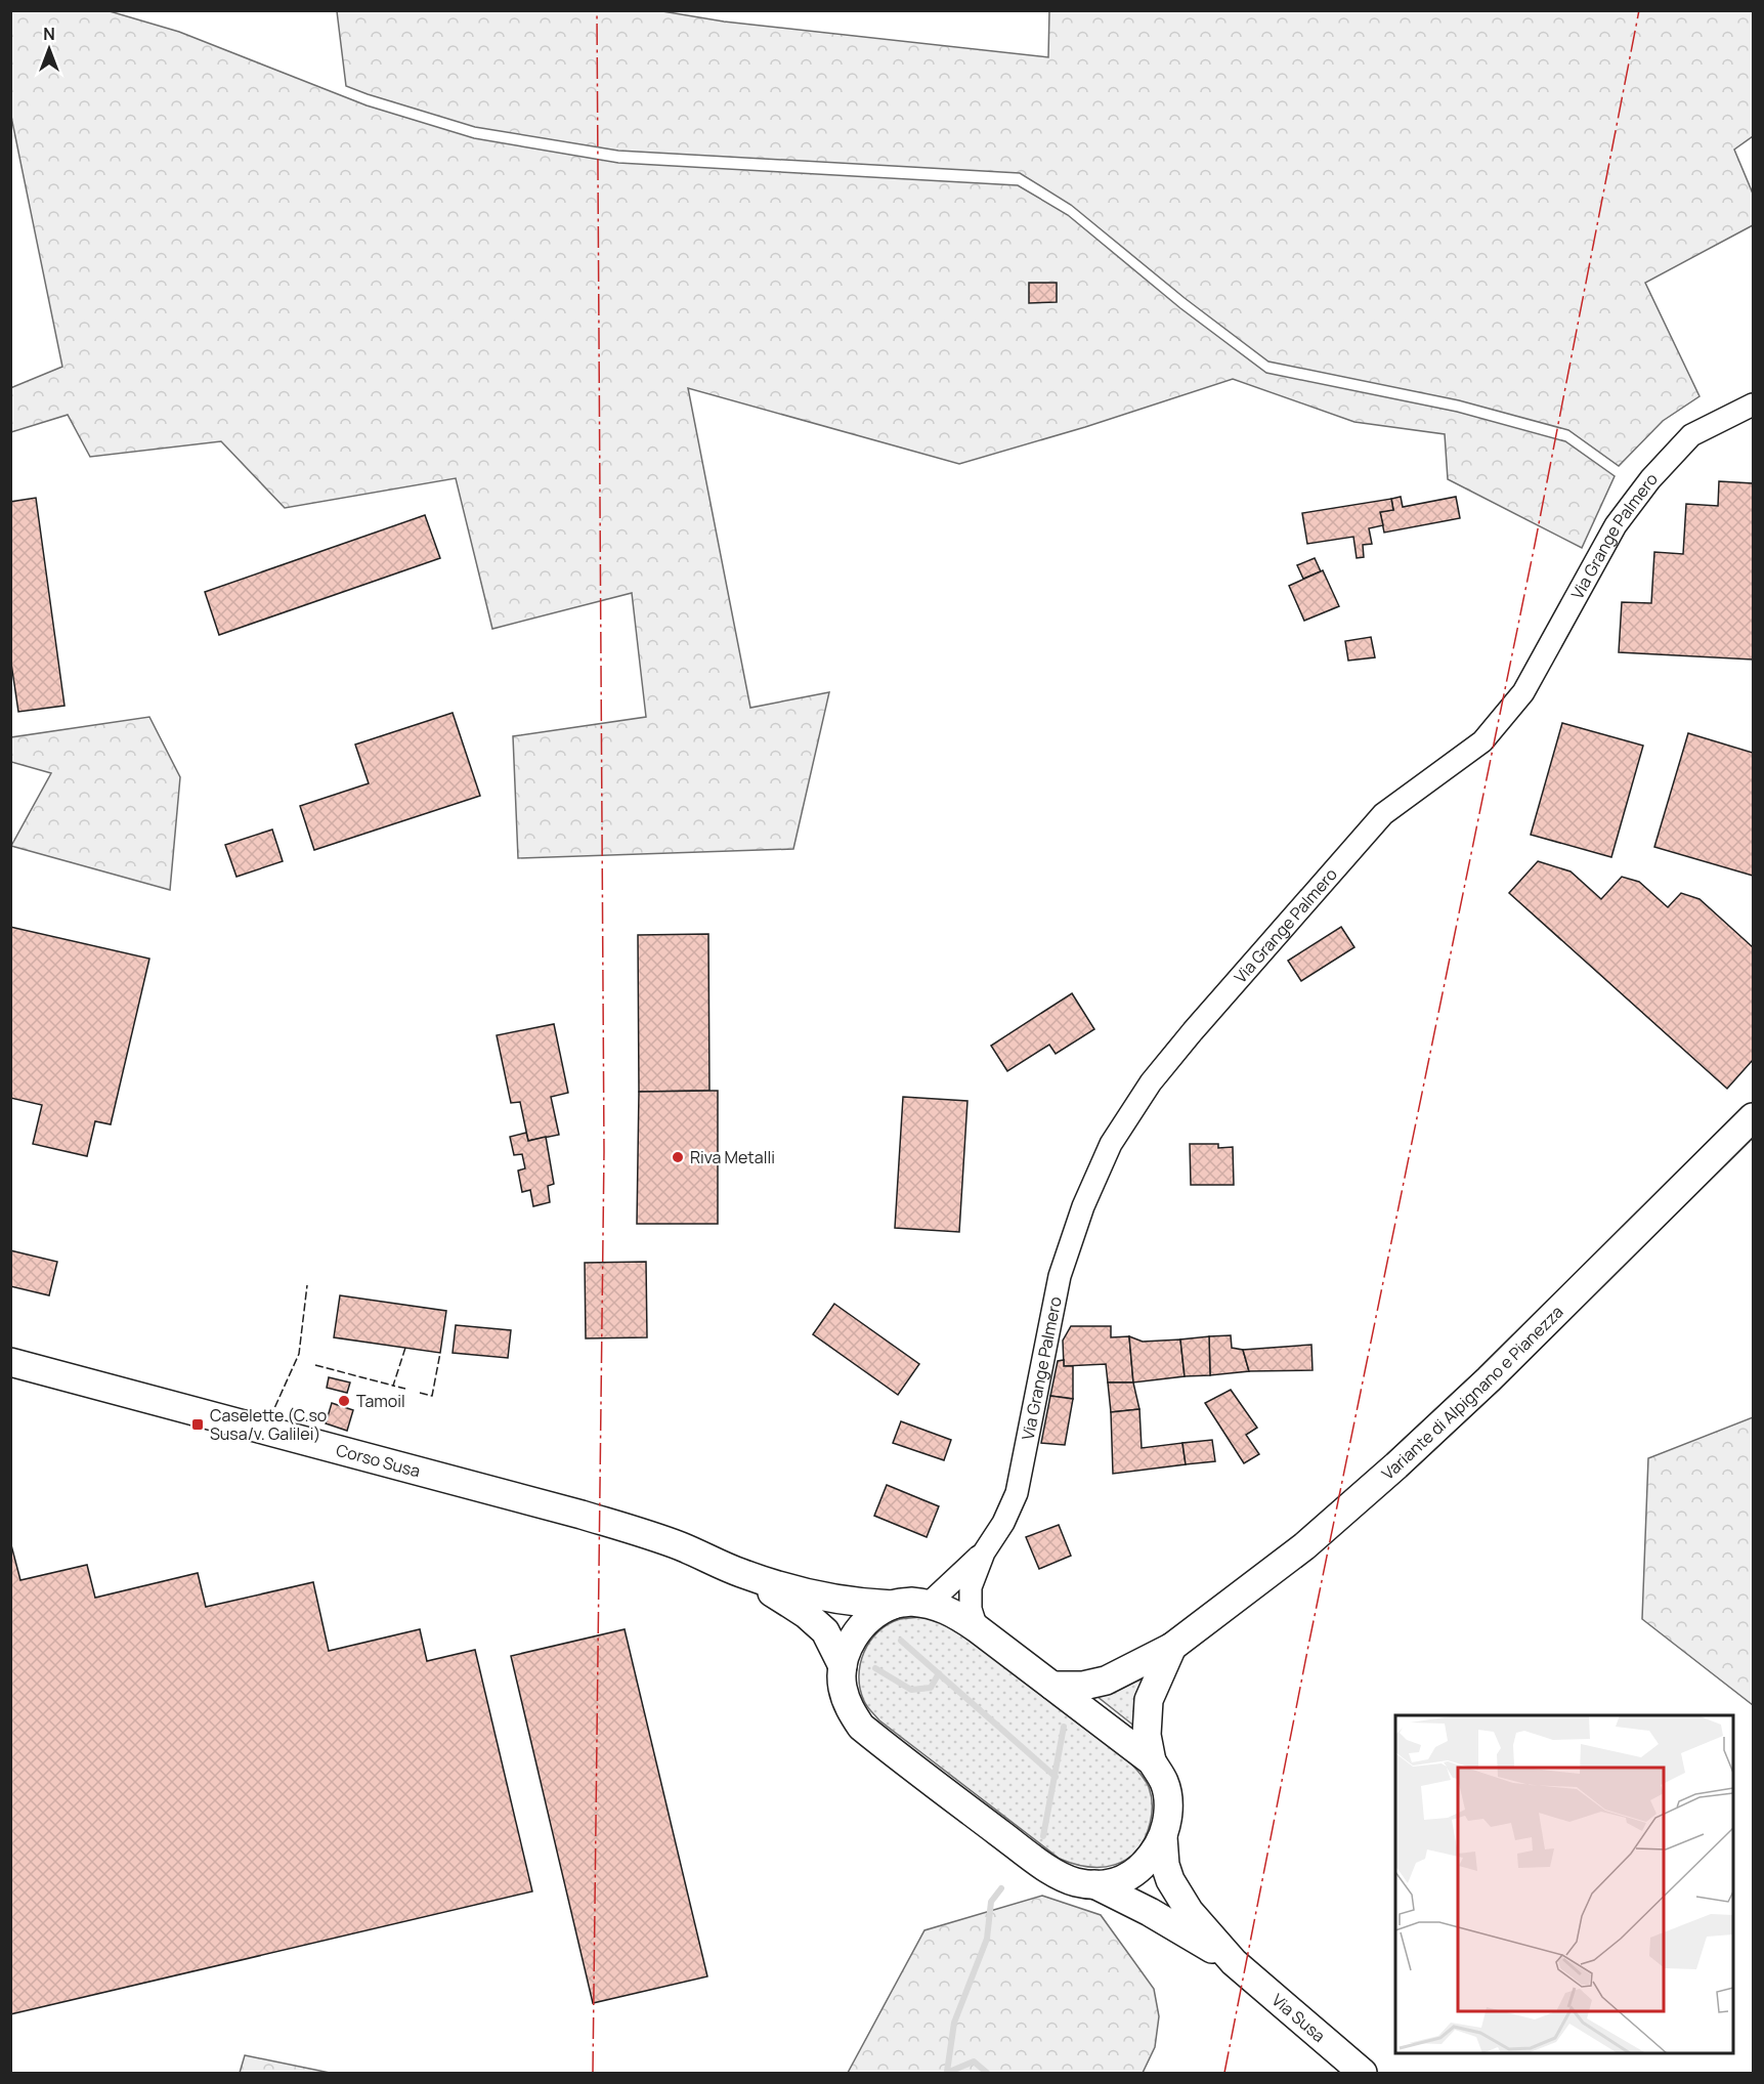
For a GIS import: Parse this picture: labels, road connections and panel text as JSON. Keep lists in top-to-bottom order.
{
  "streets": {
    "main road": ["Variante di Alpignano e Pianezza", "Corso Susa", "Via Susa"],
    "street": ["Via Grange Palmero"]
  },
  "crossings": [
    ["Via Grange Palmero", "Corso Susa"]
  ],
  "places": {
    "other": ["Riva Metalli", "Tamoil"],
    "transit": ["Caselette (C.so Susa/v. Galilei)"]
  },
  "north": "top"
}
